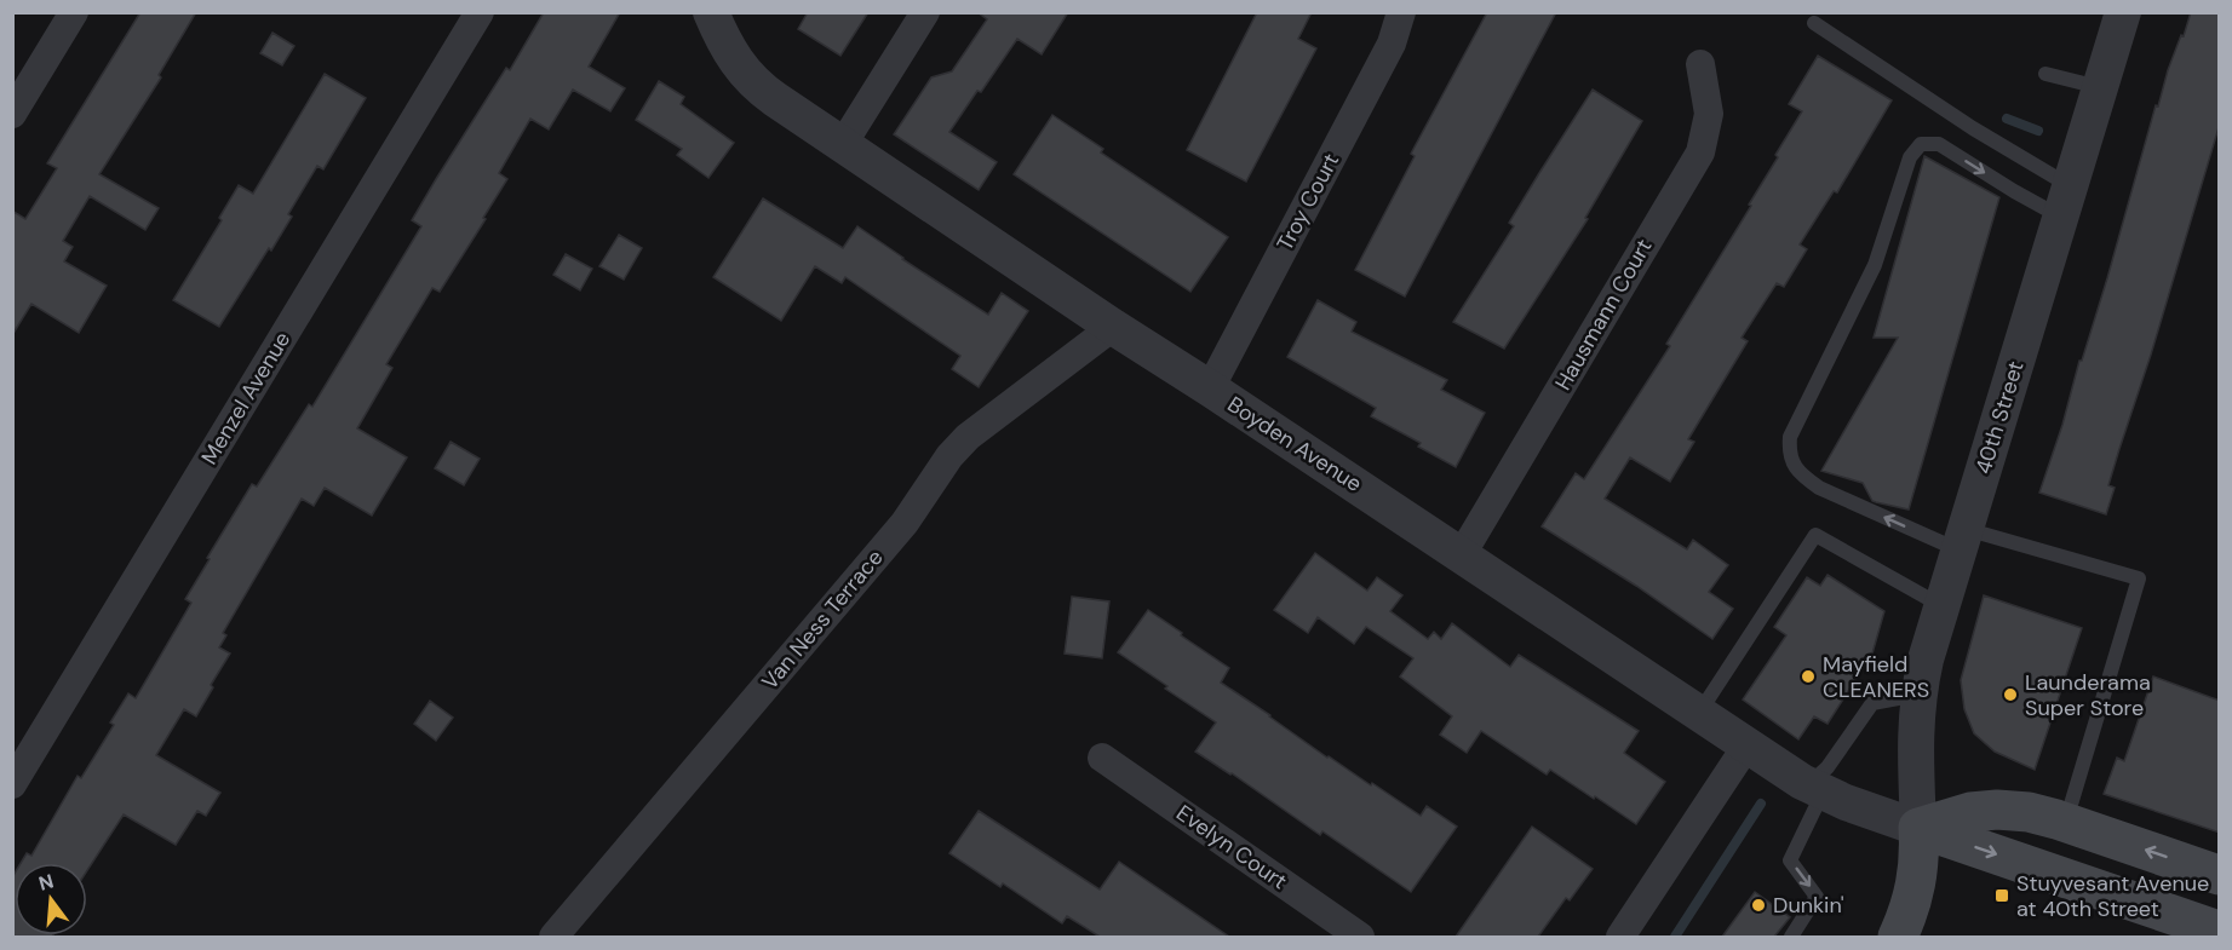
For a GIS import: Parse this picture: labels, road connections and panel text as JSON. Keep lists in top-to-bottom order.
{
  "streets": {
    "street": [
      "Troy Court",
      "Hausmann Court",
      "Menzel Avenue",
      "40th Street",
      "Boyden Avenue",
      "Van Ness Terrace",
      "Evelyn Court"
    ]
  },
  "crossings": [
    ["Troy Court", "Boyden Avenue"],
    ["Hausmann Court", "Boyden Avenue"],
    ["40th Street", "Boyden Avenue"],
    ["Boyden Avenue", "Van Ness Terrace"]
  ],
  "places": {
    "other": ["Mayfield CLEANERS", "Launderama Super Store", "Dunkin'"],
    "transit": ["Stuyvesant Avenue at 40th Street"]
  },
  "north": "top"
}
